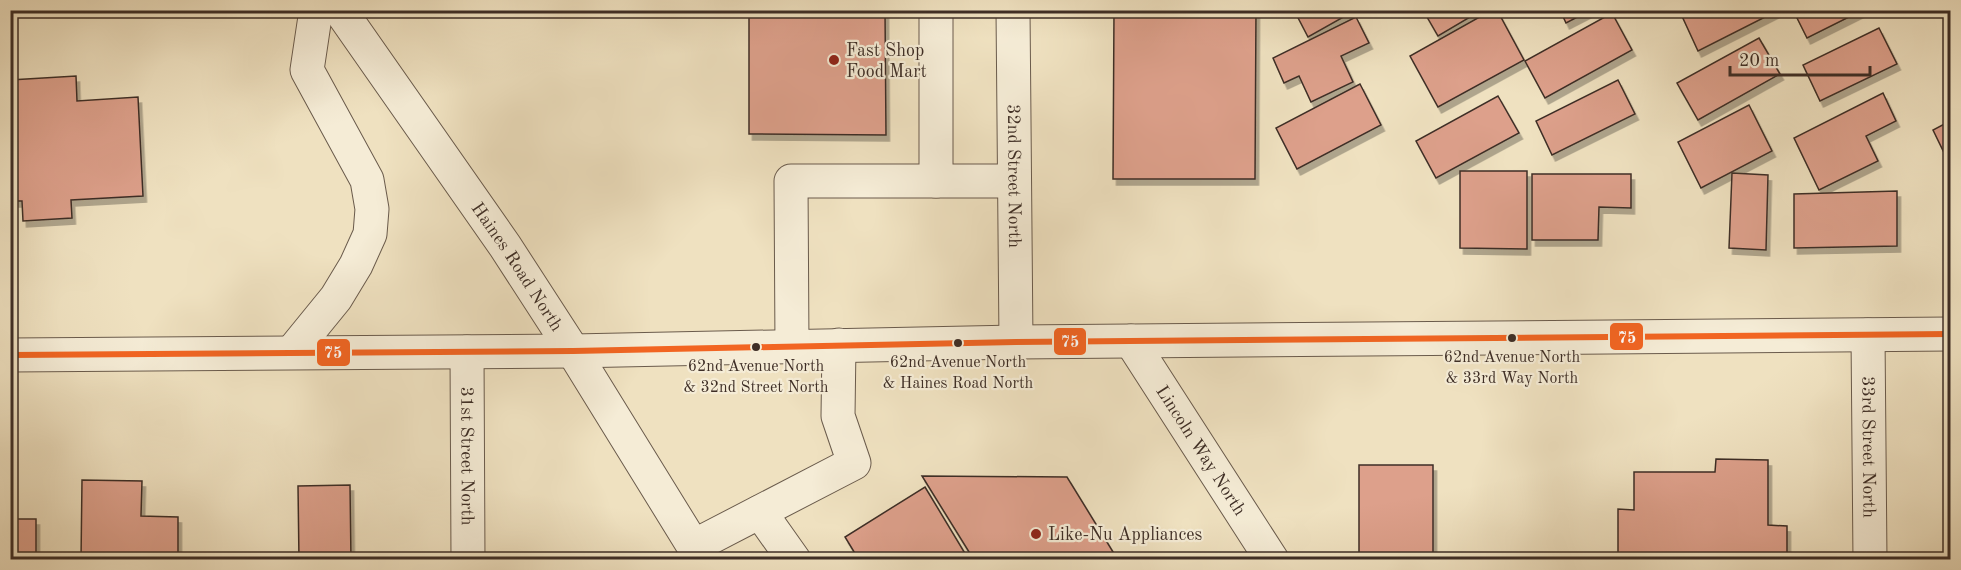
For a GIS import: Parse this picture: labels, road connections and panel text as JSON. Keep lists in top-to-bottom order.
{
  "streets": {
    "street": [
      "32nd Street North",
      "Haines Road North",
      "33rd Street North",
      "Lincoln Way North",
      "31st Street North"
    ]
  },
  "places": [
    "Fast Shop Food Mart",
    "62nd Avenue North & 33rd Way North",
    "62nd Avenue North & Haines Road North",
    "62nd Avenue North & 32nd Street North",
    "Like-Nu Appliances"
  ],
  "lines": ["transit line 75"],
  "scale_bar": "20 m"
}
